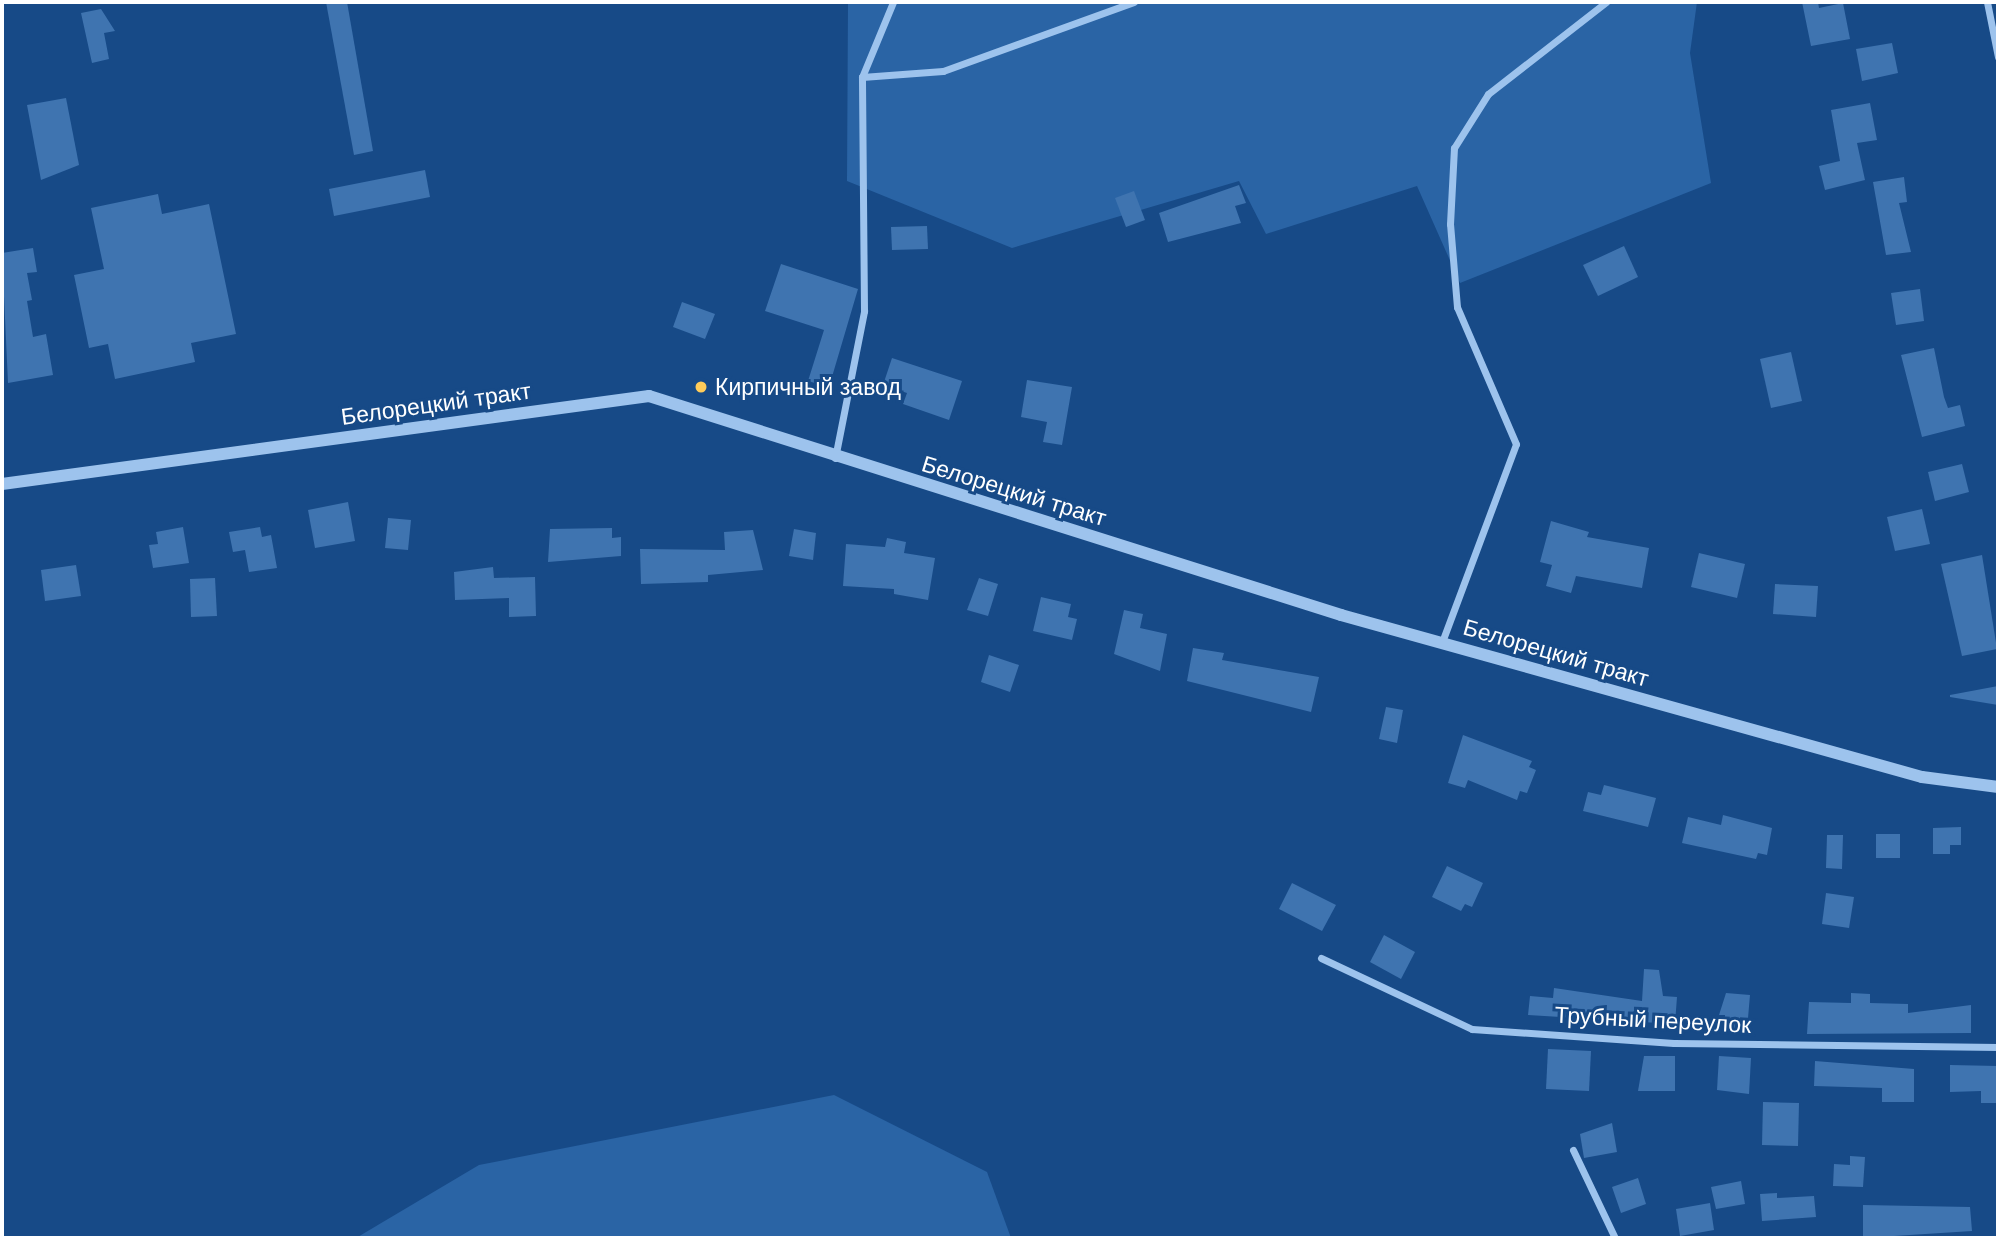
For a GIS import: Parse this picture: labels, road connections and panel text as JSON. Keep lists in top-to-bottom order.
{
  "streets": {
    "street": ["Белорецкий тракт", "Трубный переулок"]
  },
  "places": ["Кирпичный завод"]
}
